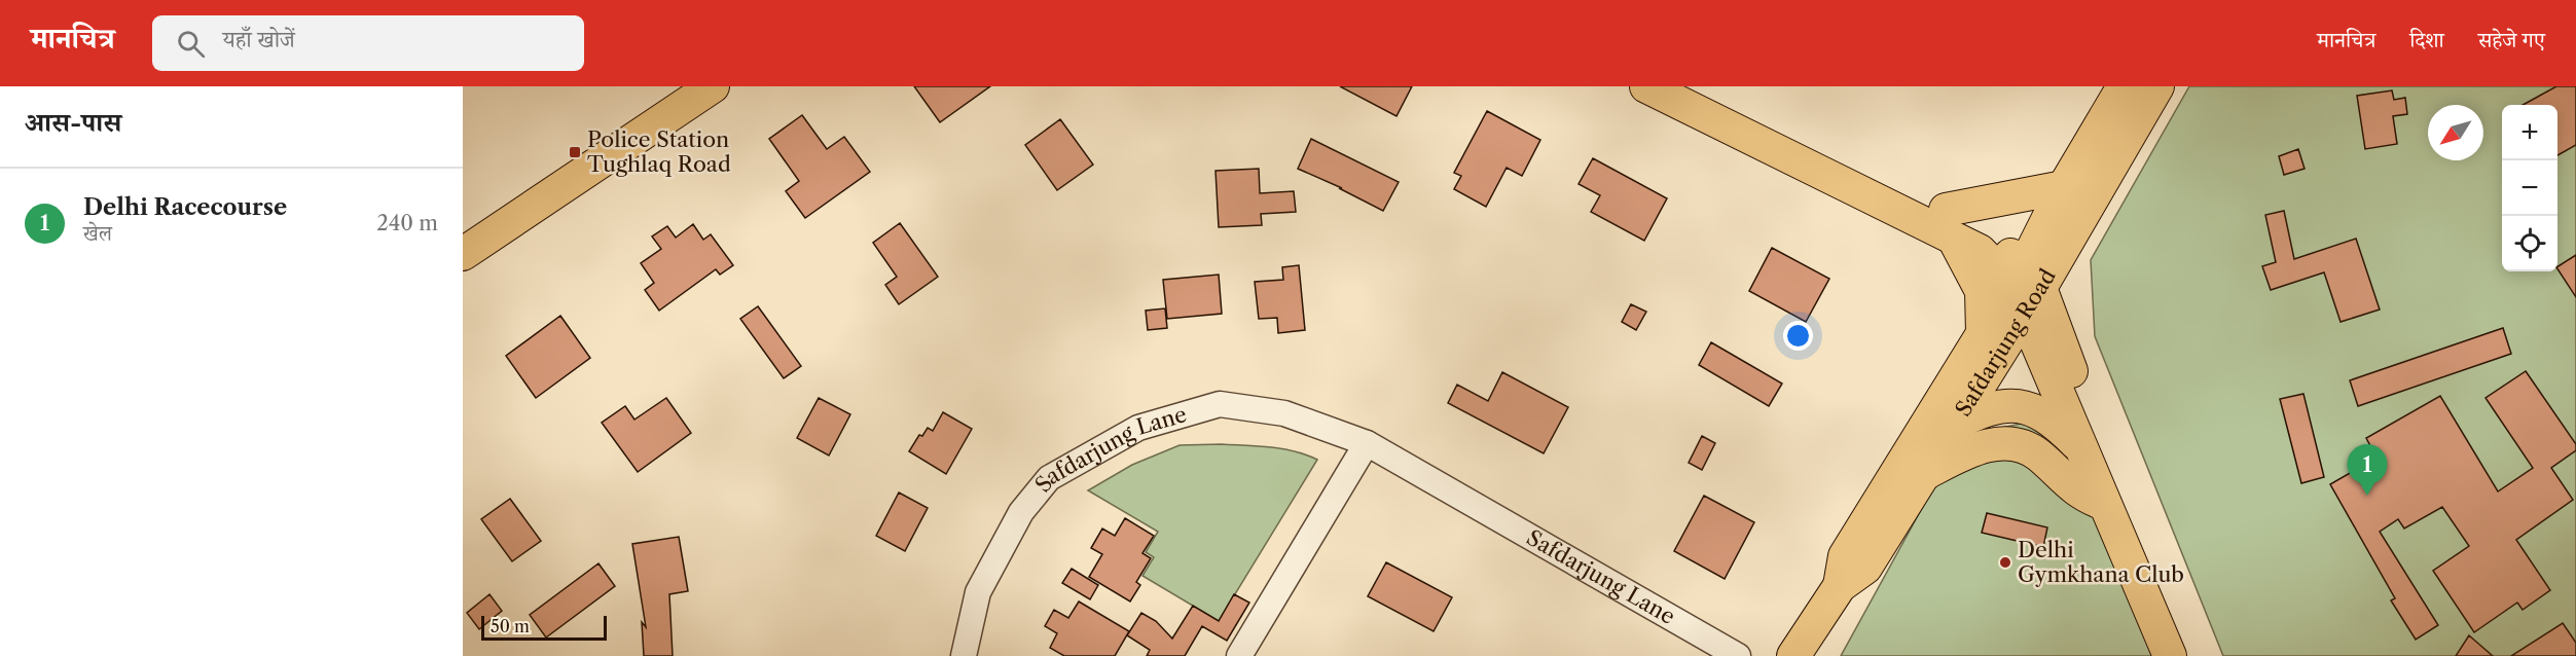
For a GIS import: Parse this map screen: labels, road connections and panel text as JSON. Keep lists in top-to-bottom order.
{
  "streets": {
    "main road": ["Safdarjung Road"],
    "street": ["Safdarjung Lane"]
  },
  "places": {
    "transit": ["Police Station Tughlaq Road"],
    "other": ["Delhi Gymkhana Club"]
  },
  "scale_bar": "50 m",
  "north": "bottom left",
  "page": {
    "header": "मानचित्र",
    "search": "यहाँ खोजें",
    "nav": ["मानचित्र", "दिशा", "सहेजे गए"],
    "heading": "आस-पास",
    "map_buttons": ["+", "−"],
    "list": [
      {
        "mark": "1",
        "name": "Delhi Racecourse",
        "note": "खेल",
        "value": "240 m"
      }
    ],
    "pins": "1",
    "scale": "50 m"
  }
}
